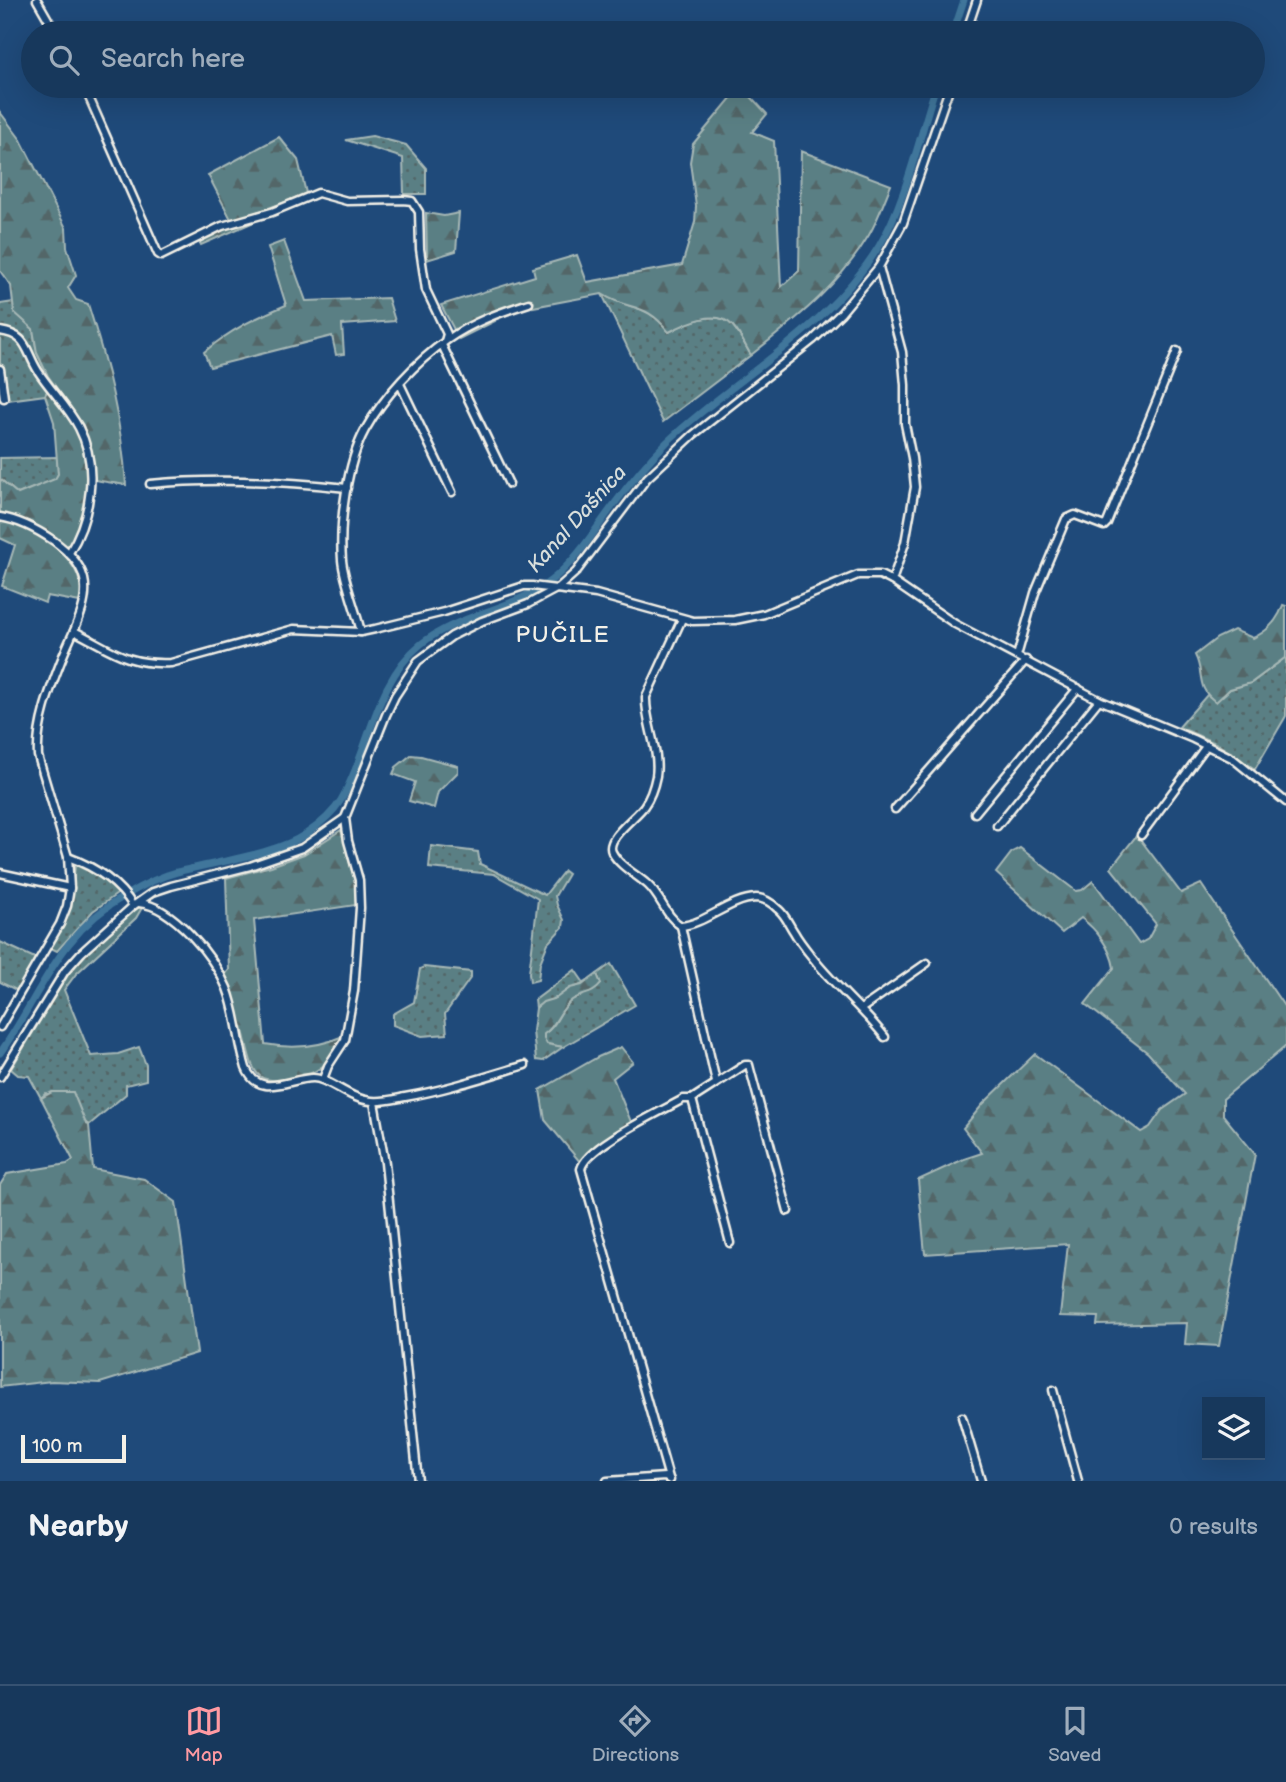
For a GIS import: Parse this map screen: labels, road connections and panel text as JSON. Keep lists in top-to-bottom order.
{
  "districts": ["PUČILE"],
  "water": ["Kanal Dašnica"],
  "scale_bar": "100 m",
  "page": {
    "search": "Search here",
    "scale": "100 m",
    "heading": ["Nearby", "0 results"],
    "nav": ["Map", "Directions", "Saved"]
  }
}
